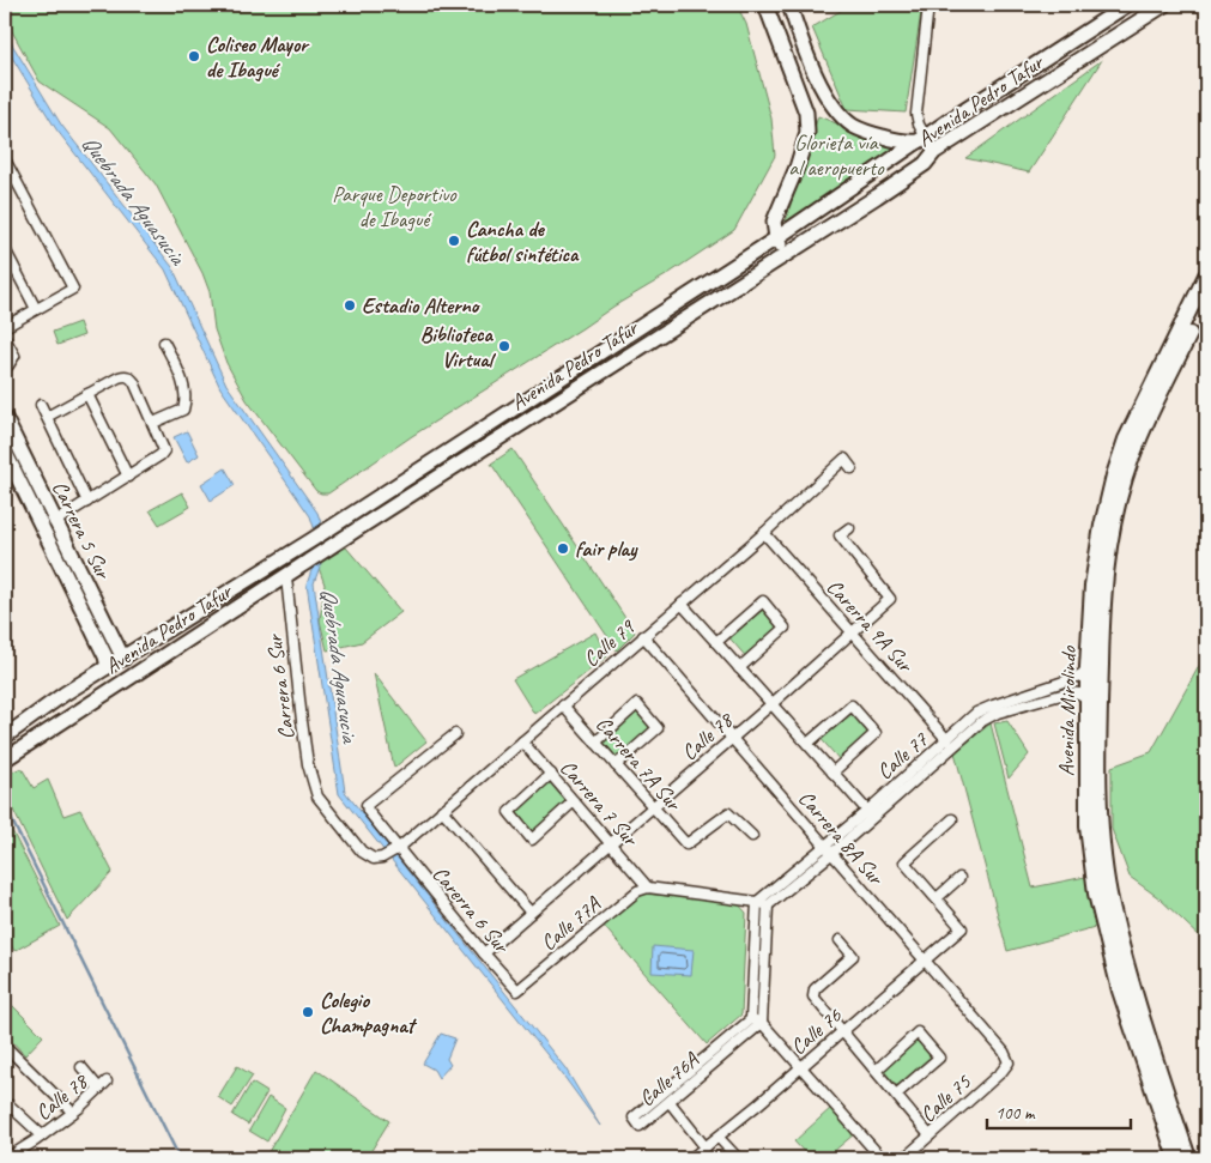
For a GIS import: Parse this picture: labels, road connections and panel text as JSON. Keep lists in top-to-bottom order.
{
  "streets": {
    "main road": ["Avenida Pedro Tafur", "Carrera 5 Sur", "Avenida Mirolindo"],
    "street": [
      "Carerra 9A Sur",
      "Calle 79",
      "Carrera 6 Sur",
      "Calle 78",
      "Calle 77",
      "Carrera 7A Sur",
      "Carrera 7 Sur",
      "Carrera 8A Sur",
      "Carerra 6 Sur",
      "Calle 77A",
      "Calle 76",
      "Calle 76A",
      "Calle 75"
    ]
  },
  "crossings": [
    ["Avenida Pedro Tafur", "Carrera 5 Sur"],
    ["Avenida Pedro Tafur", "Carrera 6 Sur"],
    ["Carerra 9A Sur", "Calle 79"],
    ["Carerra 9A Sur", "Calle 78"],
    ["Carerra 9A Sur", "Calle 77"],
    ["Calle 79", "Carrera 6 Sur"],
    ["Calle 79", "Carrera 7A Sur"],
    ["Calle 79", "Carrera 7 Sur"],
    ["Calle 79", "Carrera 8A Sur"],
    ["Calle 79", "Carerra 6 Sur"],
    ["Carrera 6 Sur", "Carerra 6 Sur"],
    ["Avenida Mirolindo", "Calle 77"],
    ["Calle 78", "Carrera 7A Sur"],
    ["Calle 78", "Carrera 7 Sur"],
    ["Calle 78", "Carrera 8A Sur"],
    ["Calle 78", "Carerra 6 Sur"],
    ["Calle 77", "Carrera 8A Sur"],
    ["Carrera 7 Sur", "Calle 77A"],
    ["Carrera 8A Sur", "Calle 76"],
    ["Carrera 8A Sur", "Calle 75"],
    ["Carerra 6 Sur", "Calle 77A"]
  ],
  "water": ["Quebrada Aguasucia"],
  "parks": ["Glorieta vía al aeropuerto", "Parque Deportivo de Ibagué"],
  "places": [
    "Coliseo Mayor de Ibagué",
    "Cancha de fútbol sintética",
    "Estadio Alterno",
    "Biblioteca Virtual",
    "fair play",
    "Colegio Champagnat"
  ],
  "scale_bar": "100 m"
}
